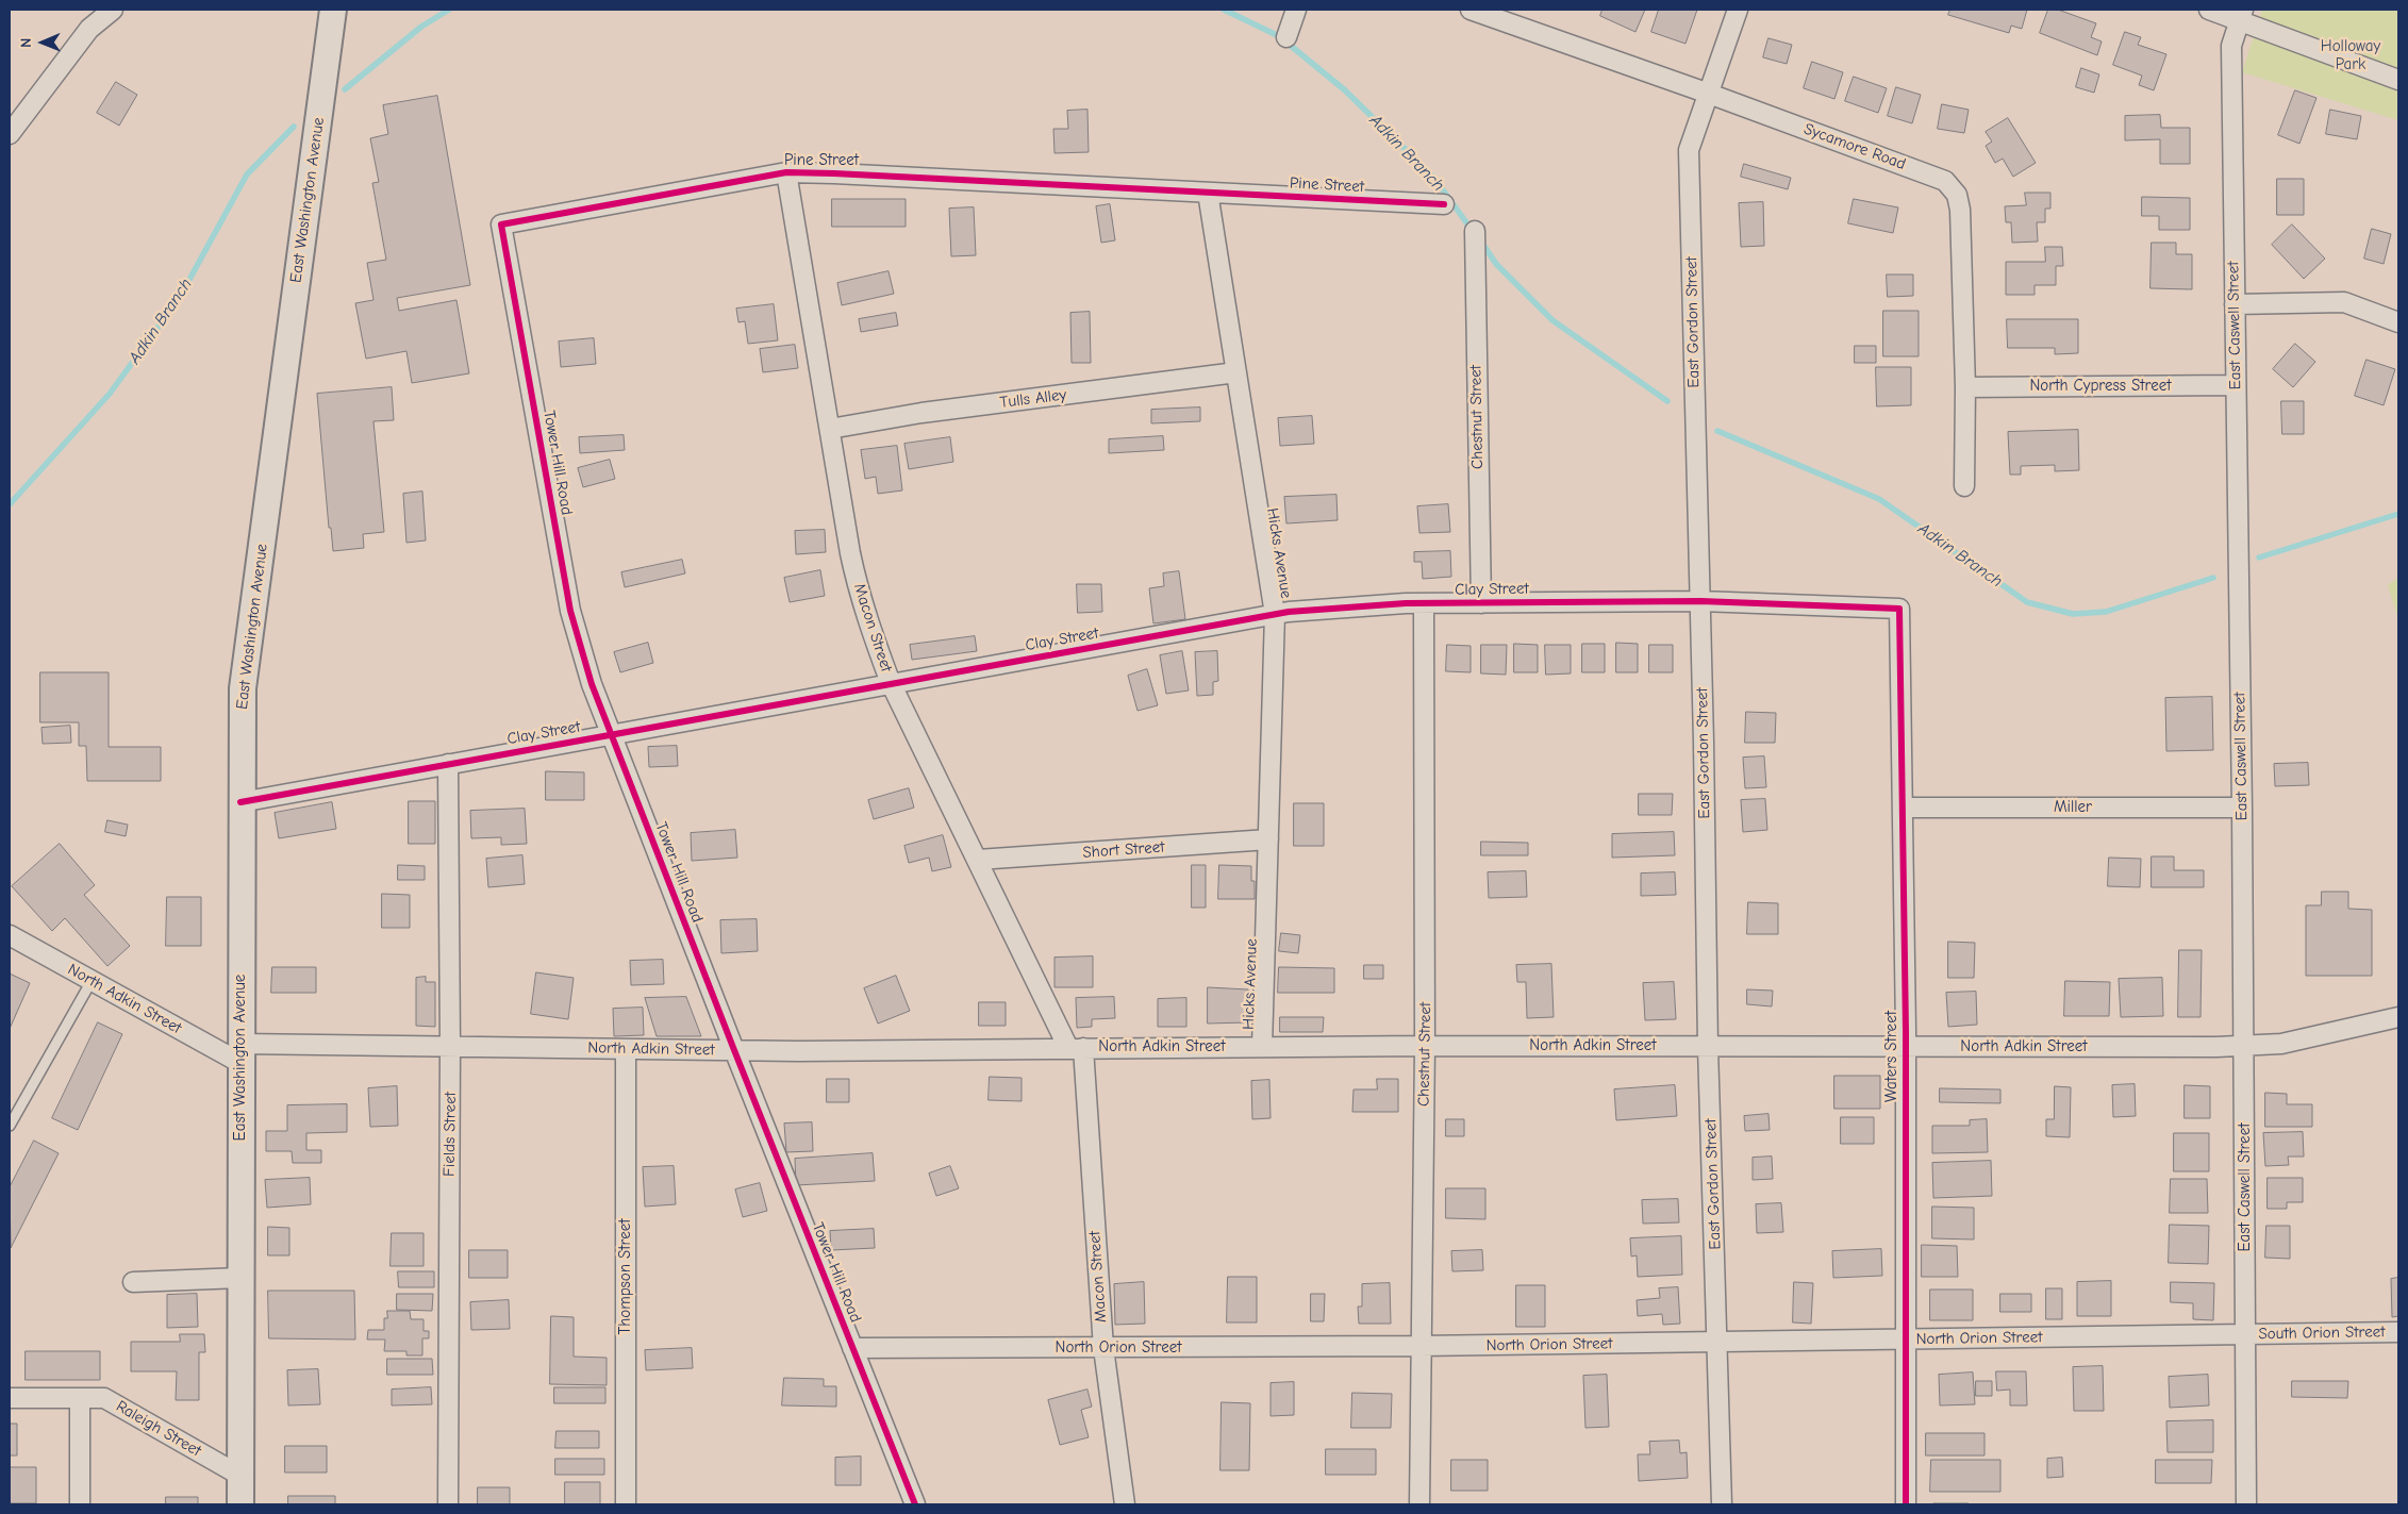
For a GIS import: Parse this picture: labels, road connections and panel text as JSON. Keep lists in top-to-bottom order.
{
  "streets": {
    "street": [
      "Sycamore Road",
      "Pine Street",
      "East Washington Avenue",
      "East Gordon Street",
      "East Caswell Street",
      "North Cypress Street",
      "Tulls Alley",
      "Chestnut Street",
      "Tower Hill Road",
      "Hicks Avenue",
      "Clay Street",
      "Macon Street",
      "Miller",
      "Short Street",
      "North Adkin Street",
      "Waters Street",
      "Fields Street",
      "Thompson Street",
      "South Orion Street",
      "North Orion Street",
      "Raleigh Street"
    ]
  },
  "crossings": [
    ["Sycamore Road", "East Gordon Street"],
    ["Sycamore Road", "North Cypress Street"],
    ["Pine Street", "Tower Hill Road"],
    ["Pine Street", "Hicks Avenue"],
    ["Pine Street", "Macon Street"],
    ["East Washington Avenue", "Clay Street"],
    ["East Washington Avenue", "North Adkin Street"],
    ["East Washington Avenue", "Raleigh Street"],
    ["East Gordon Street", "Clay Street"],
    ["East Gordon Street", "North Adkin Street"],
    ["East Gordon Street", "North Orion Street"],
    ["East Caswell Street", "North Cypress Street"],
    ["East Caswell Street", "Miller"],
    ["East Caswell Street", "North Adkin Street"],
    ["East Caswell Street", "South Orion Street"],
    ["East Caswell Street", "North Orion Street"],
    ["Tulls Alley", "Hicks Avenue"],
    ["Tulls Alley", "Macon Street"],
    ["Chestnut Street", "Clay Street"],
    ["Chestnut Street", "North Adkin Street"],
    ["Chestnut Street", "North Orion Street"],
    ["Tower Hill Road", "Clay Street"],
    ["Tower Hill Road", "North Adkin Street"],
    ["Tower Hill Road", "North Orion Street"],
    ["Hicks Avenue", "Clay Street"],
    ["Hicks Avenue", "Short Street"],
    ["Hicks Avenue", "North Adkin Street"],
    ["Clay Street", "Macon Street"],
    ["Clay Street", "Waters Street"],
    ["Clay Street", "Fields Street"],
    ["Macon Street", "Short Street"],
    ["Macon Street", "North Adkin Street"],
    ["Macon Street", "North Orion Street"],
    ["Miller", "Waters Street"],
    ["North Adkin Street", "Waters Street"],
    ["North Adkin Street", "Fields Street"],
    ["North Adkin Street", "Thompson Street"],
    ["Waters Street", "North Orion Street"],
    ["South Orion Street", "North Orion Street"]
  ],
  "water": ["Adkin Branch"],
  "parks": ["Holloway Park"],
  "north": "left"
}
